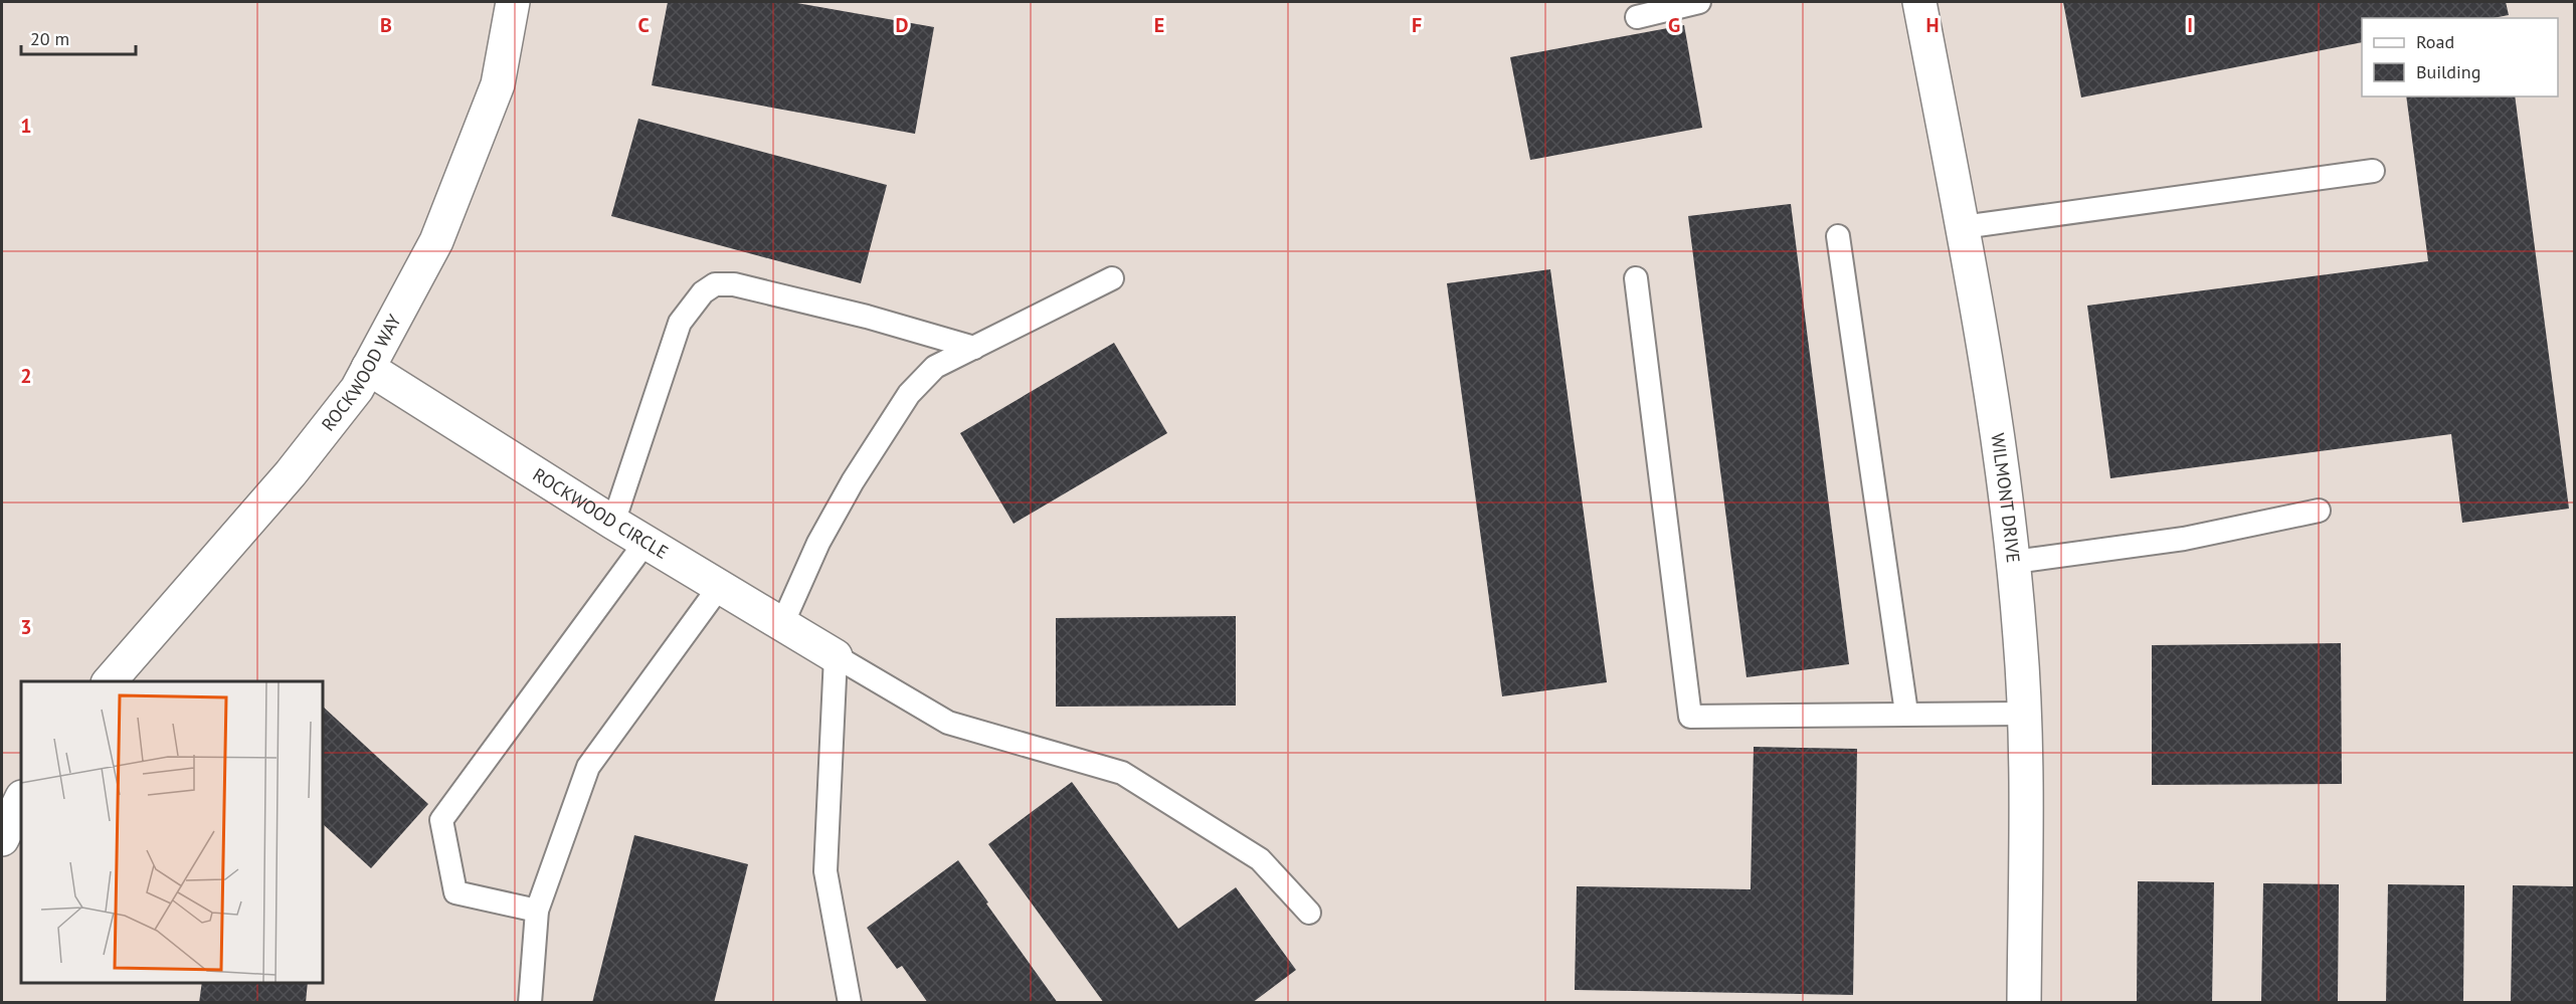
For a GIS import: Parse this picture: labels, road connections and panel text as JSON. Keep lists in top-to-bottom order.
{
  "streets": {
    "street": ["ROCKWOOD WAY", "WILMONT DRIVE", "ROCKWOOD CIRCLE"]
  },
  "crossings": [
    ["ROCKWOOD WAY", "ROCKWOOD CIRCLE"]
  ],
  "legend": ["Road", "Building"],
  "scale_bar": "20 m",
  "grid": {
    "columns": [
      "B",
      "C",
      "D",
      "E",
      "F",
      "G",
      "H",
      "I"
    ],
    "rows": ["1", "2", "3"]
  }
}
